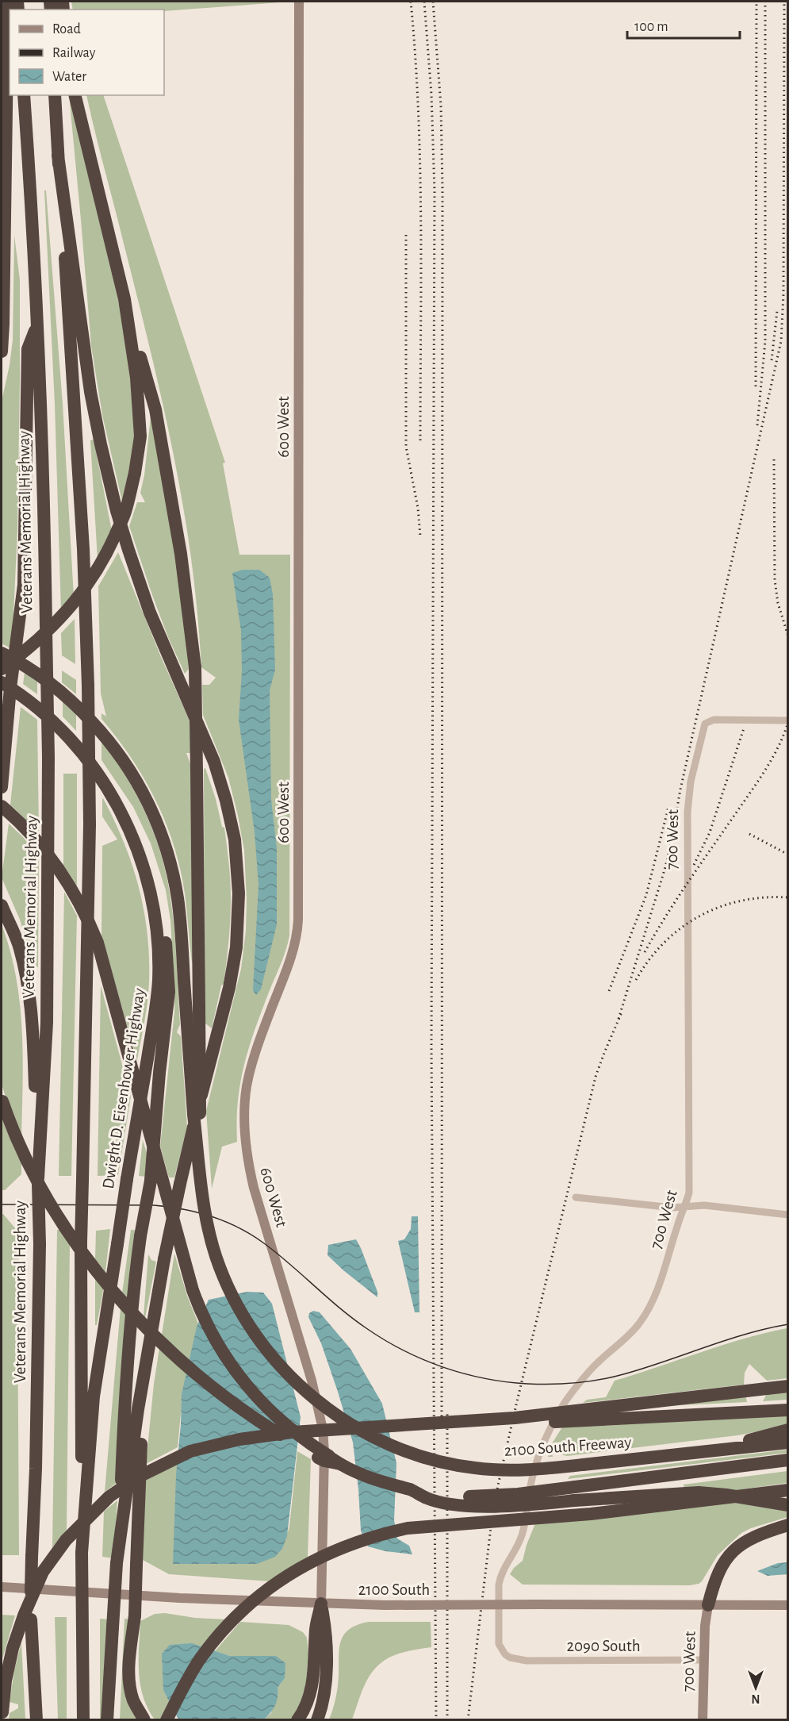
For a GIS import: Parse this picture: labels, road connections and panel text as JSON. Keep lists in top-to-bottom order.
{
  "streets": {
    "highway": ["Veterans Memorial Highway", "Dwight D. Eisenhower Highway", "2100 South Freeway"],
    "street": [
      "600 West",
      "700 West",
      "2100 South",
      "2090 South"
    ]
  },
  "crossings": [
    ["600 West", "2100 South"],
    ["700 West", "2100 South"],
    ["700 West", "2090 South"]
  ],
  "legend": ["Road", "Railway", "Water"],
  "scale_bar": "100 m",
  "north": "bottom"
}
